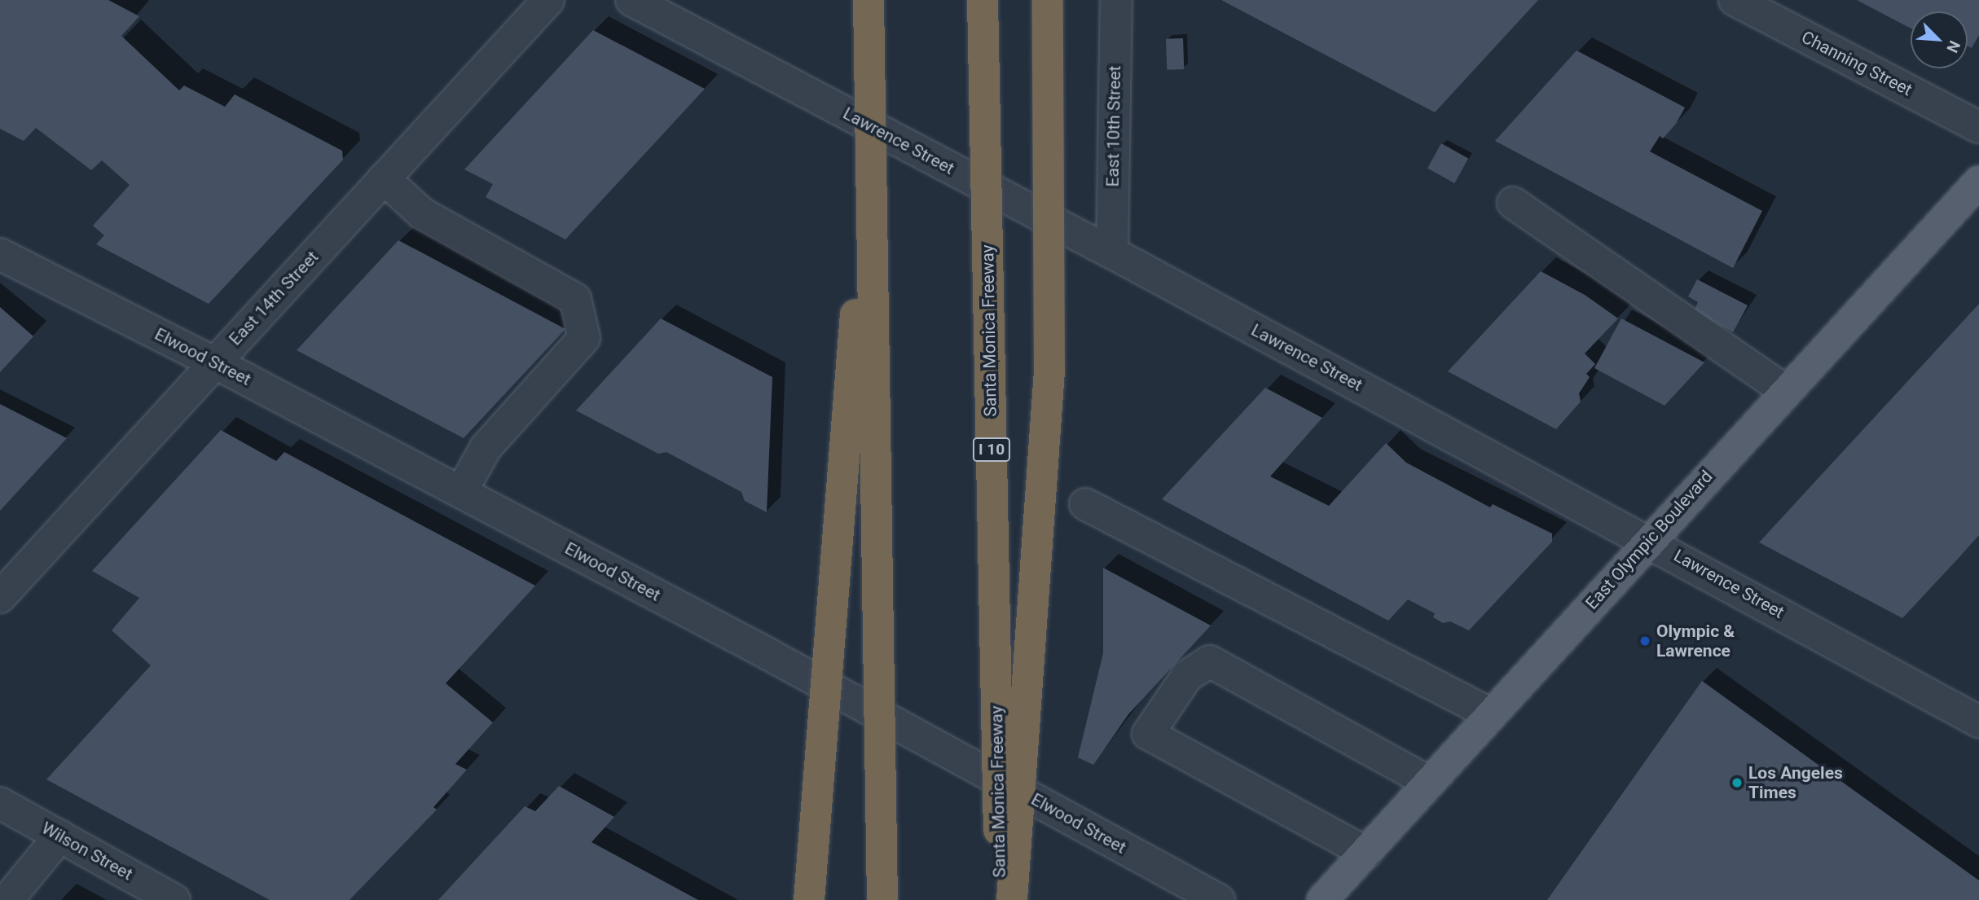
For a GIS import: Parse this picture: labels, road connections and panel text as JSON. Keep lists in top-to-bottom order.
{
  "streets": {
    "highway": ["Santa Monica Freeway", "I 10"],
    "main road": ["East Olympic Boulevard"],
    "street": [
      "Channing Street",
      "East 10th Street",
      "Lawrence Street",
      "East 14th Street",
      "Elwood Street",
      "Wilson Street"
    ]
  },
  "crossings": [
    ["East 10th Street", "Lawrence Street"],
    ["Lawrence Street", "East Olympic Boulevard"],
    ["East 14th Street", "Elwood Street"]
  ],
  "places": ["Olympic & Lawrence", "Los Angeles Times"],
  "north": "bottom right"
}
